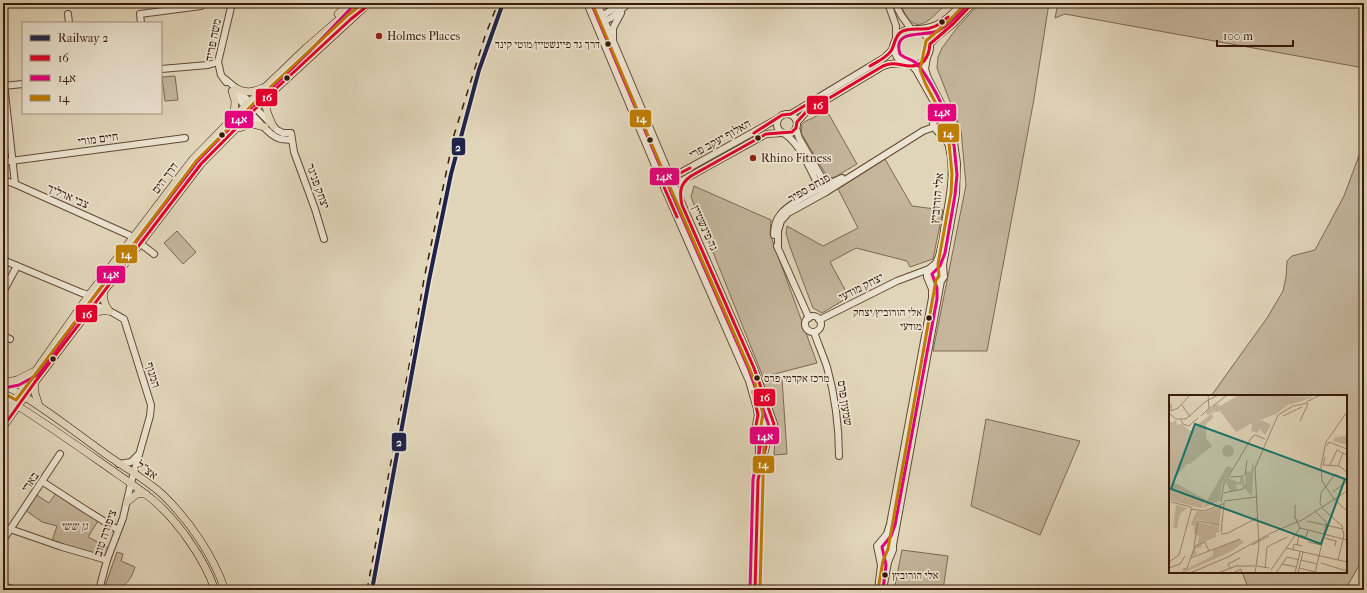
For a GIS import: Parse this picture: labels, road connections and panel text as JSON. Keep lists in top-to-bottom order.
{
  "streets": {
    "main road": ["דרך הים", "אצ\"ל"],
    "street": [
      "משה פריד",
      "חיים מורי",
      "האלוף יעקב פרי",
      "יצחק פניגר",
      "פנחס ספיר",
      "צבי ארליך",
      "אלי הורוביץ",
      "גד פינשטיין",
      "יצחק מודעי",
      "המנוף",
      "שמעון פרס",
      "בארי",
      "ציפורה טוב"
    ]
  },
  "crossings": [
    ["משה פריד", "דרך הים"],
    ["האלוף יעקב פרי", "גד פינשטיין"],
    ["דרך הים", "צבי ארליך"],
    ["דרך הים", "המנוף"],
    ["דרך הים", "אצ\"ל"],
    ["פנחס ספיר", "אלי הורוביץ"],
    ["פנחס ספיר", "יצחק מודעי"],
    ["פנחס ספיר", "שמעון פרס"],
    ["אלי הורוביץ", "יצחק מודעי"],
    ["יצחק מודעי", "שמעון פרס"],
    ["המנוף", "אצ\"ל"],
    ["המנוף", "ציפורה טוב"],
    ["אצ\"ל", "ציפורה טוב"]
  ],
  "parks": ["גן ששי"],
  "places": [
    "Holmes Places",
    "דרך גד פיינשטיין/מוטי קינד",
    "Rhino Fitness",
    "אלי הורוביץ/יצחק מודעי",
    "מרכז אקדמי פרס",
    "אלי הורוביץ"
  ],
  "lines": [
    "rail line 2",
    "transit line 16",
    "transit line 14",
    "transit line 14א"
  ],
  "legend": [
    "Railway 2",
    "16",
    "14א",
    "14"
  ],
  "scale_bar": "100 m"
}
